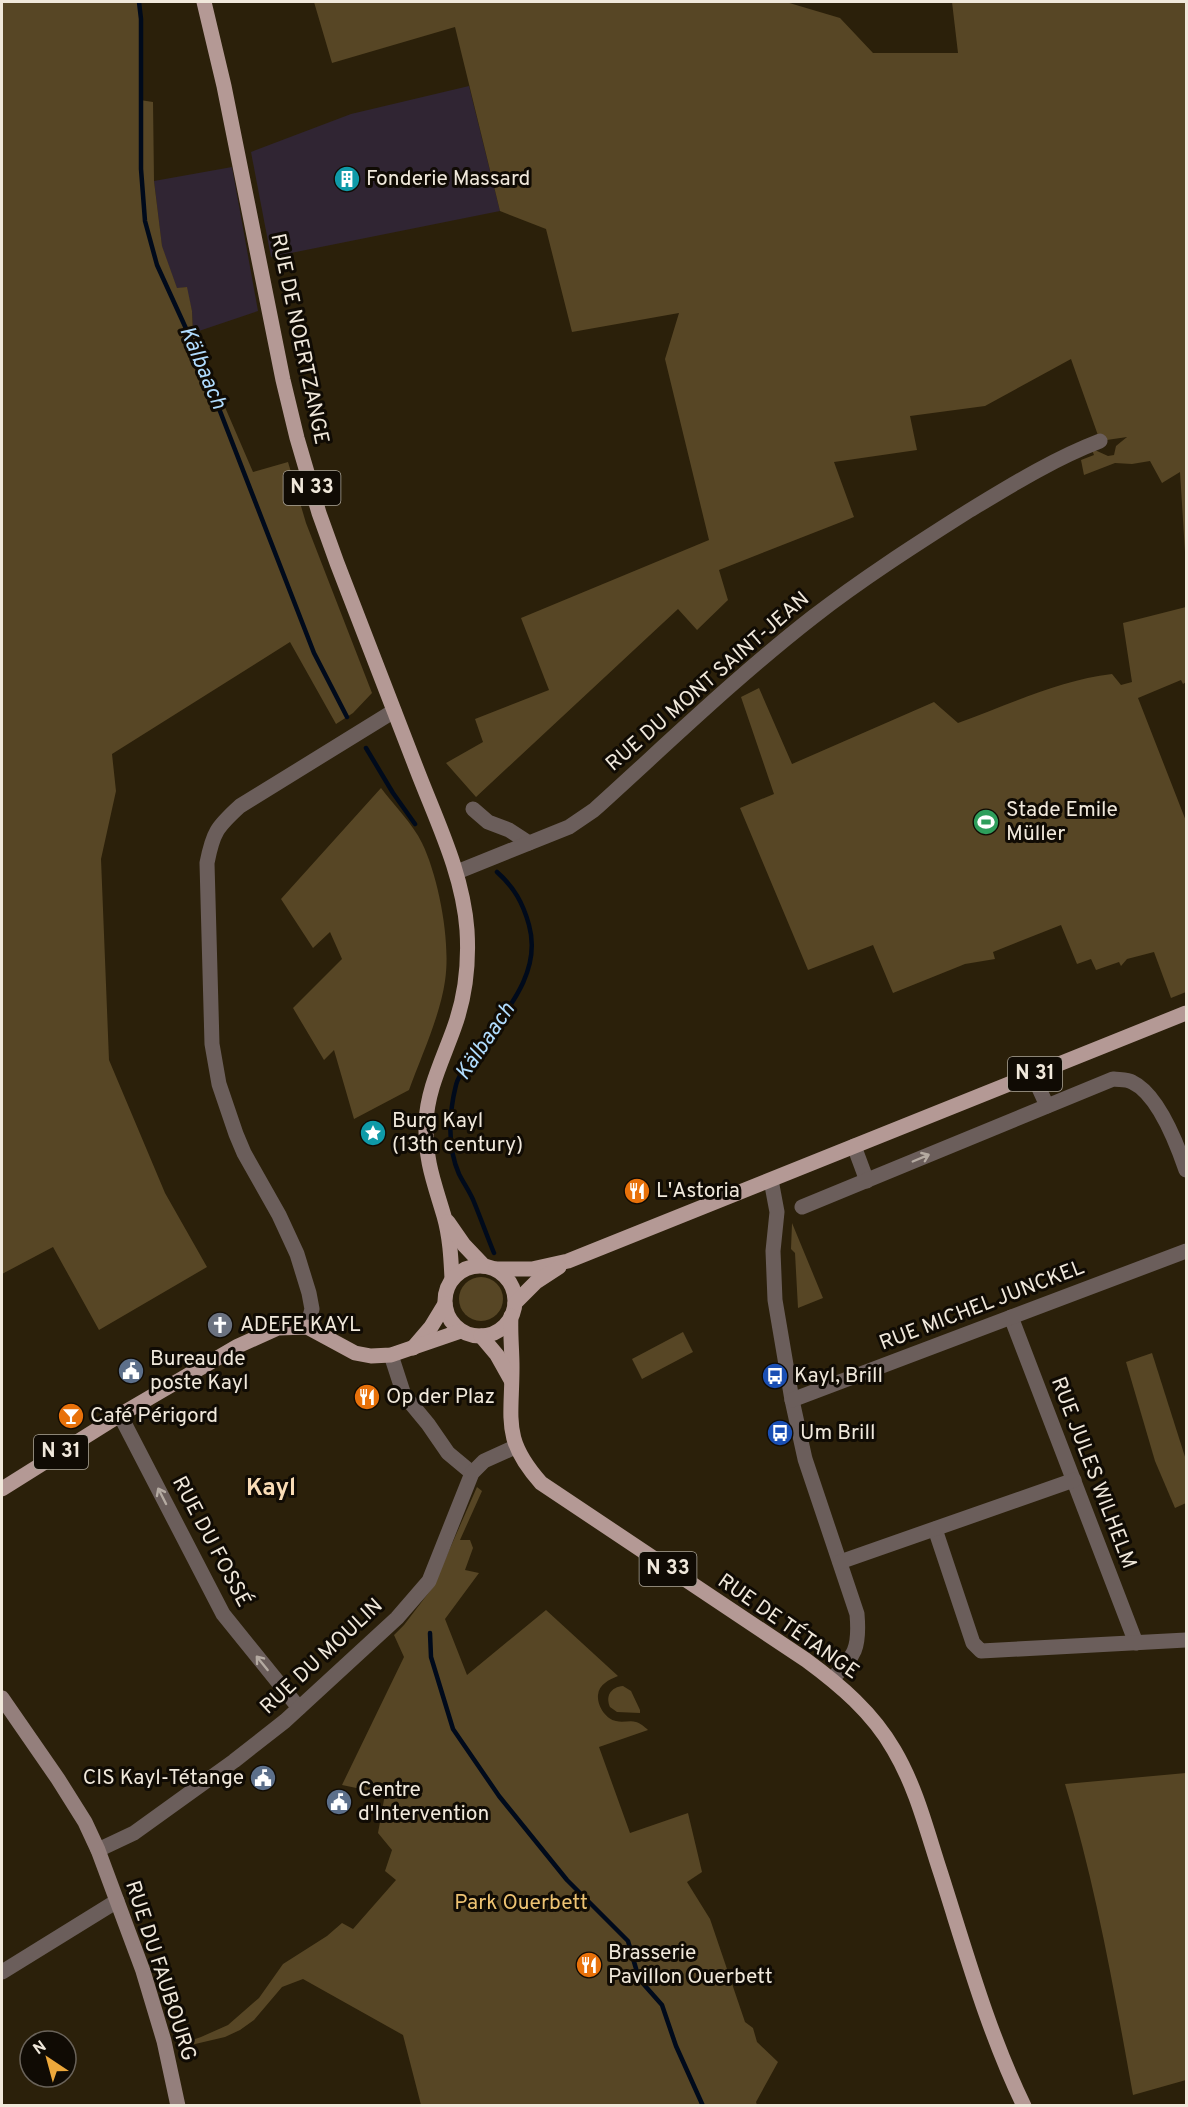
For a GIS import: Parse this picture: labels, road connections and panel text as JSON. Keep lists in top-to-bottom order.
{
  "streets": {
    "main road": [
      "RUE DE NOERTZANGE",
      "N 33",
      "N 31",
      "RUE DE TÉTANGE",
      "RUE DU FAUBOURG"
    ],
    "street": [
      "RUE DU MONT SAINT-JEAN",
      "RUE MICHEL JUNCKEL",
      "RUE JULES WILHELM",
      "RUE DU FOSSÉ",
      "RUE DU MOULIN"
    ]
  },
  "crossings": [
    ["RUE DE NOERTZANGE", "N 33"],
    ["RUE DE NOERTZANGE", "RUE DU MONT SAINT-JEAN"],
    ["N 33", "N 31"],
    ["N 33", "RUE DE TÉTANGE"],
    ["N 31", "RUE DU FOSSÉ"],
    ["RUE MICHEL JUNCKEL", "RUE JULES WILHELM"],
    ["RUE DU FOSSÉ", "RUE DU MOULIN"],
    ["RUE DU MOULIN", "RUE DU FAUBOURG"]
  ],
  "one_way": ["RUE DU FOSSÉ"],
  "districts": ["Kayl"],
  "water": ["Kälbaach"],
  "parks": ["Park Ouerbett"],
  "places": {
    "building": ["Fonderie Massard"],
    "sports": ["Stade Emile Müller"],
    "place": ["Burg Kayl (13th century)"],
    "restaurant": ["L'Astoria", "Op der Plaz", "Brasserie Pavillon Ouerbett"],
    "church": ["ADEFE KAYL"],
    "public building": ["Bureau de poste Kayl", "CIS Kayl-Tétange", "Centre d'Intervention"],
    "bus stop": ["Kayl, Brill", "Um Brill"],
    "bar": ["Café Périgord"]
  },
  "north": "top left"
}
